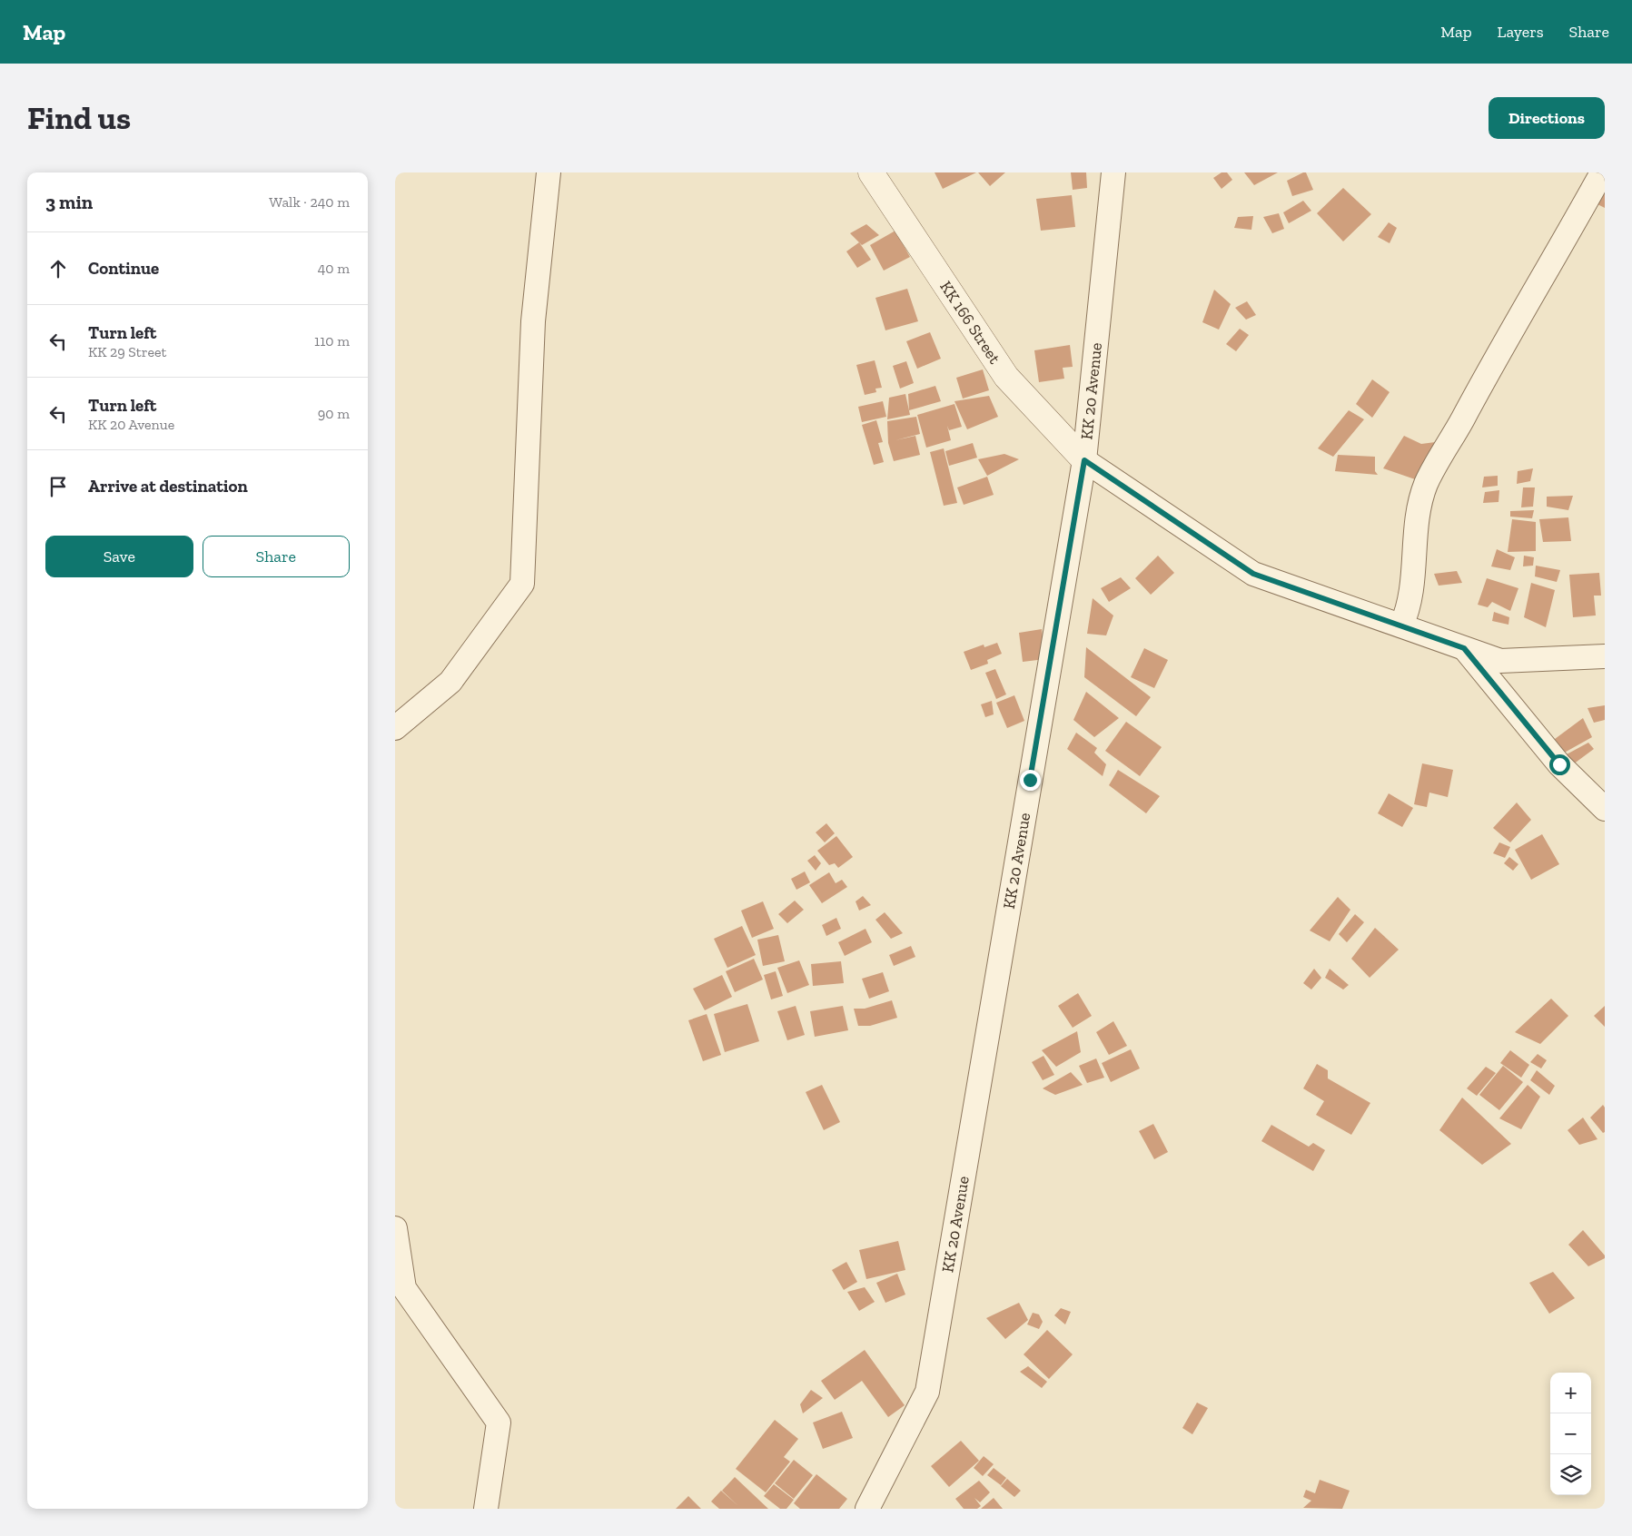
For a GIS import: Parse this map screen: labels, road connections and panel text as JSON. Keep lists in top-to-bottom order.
{
  "streets": {
    "street": ["KK 166 Street", "KK 20 Avenue"]
  },
  "crossings": [
    ["KK 166 Street", "KK 20 Avenue"]
  ],
  "page": {
    "header": "Map",
    "nav": ["Map", "Layers", "Share"],
    "buttons": [
      "Directions",
      ["Save", "Share"]
    ],
    "title": "Find us",
    "heading": ["3 min", "Walk · 240 m"],
    "list": [
      ["Continue", "40 m"],
      ["Turn left", "KK 29 Street", "110 m"],
      ["Turn left", "KK 20 Avenue", "90 m"],
      "Arrive at destination"
    ],
    "map_buttons": ["+", "−"]
  }
}
